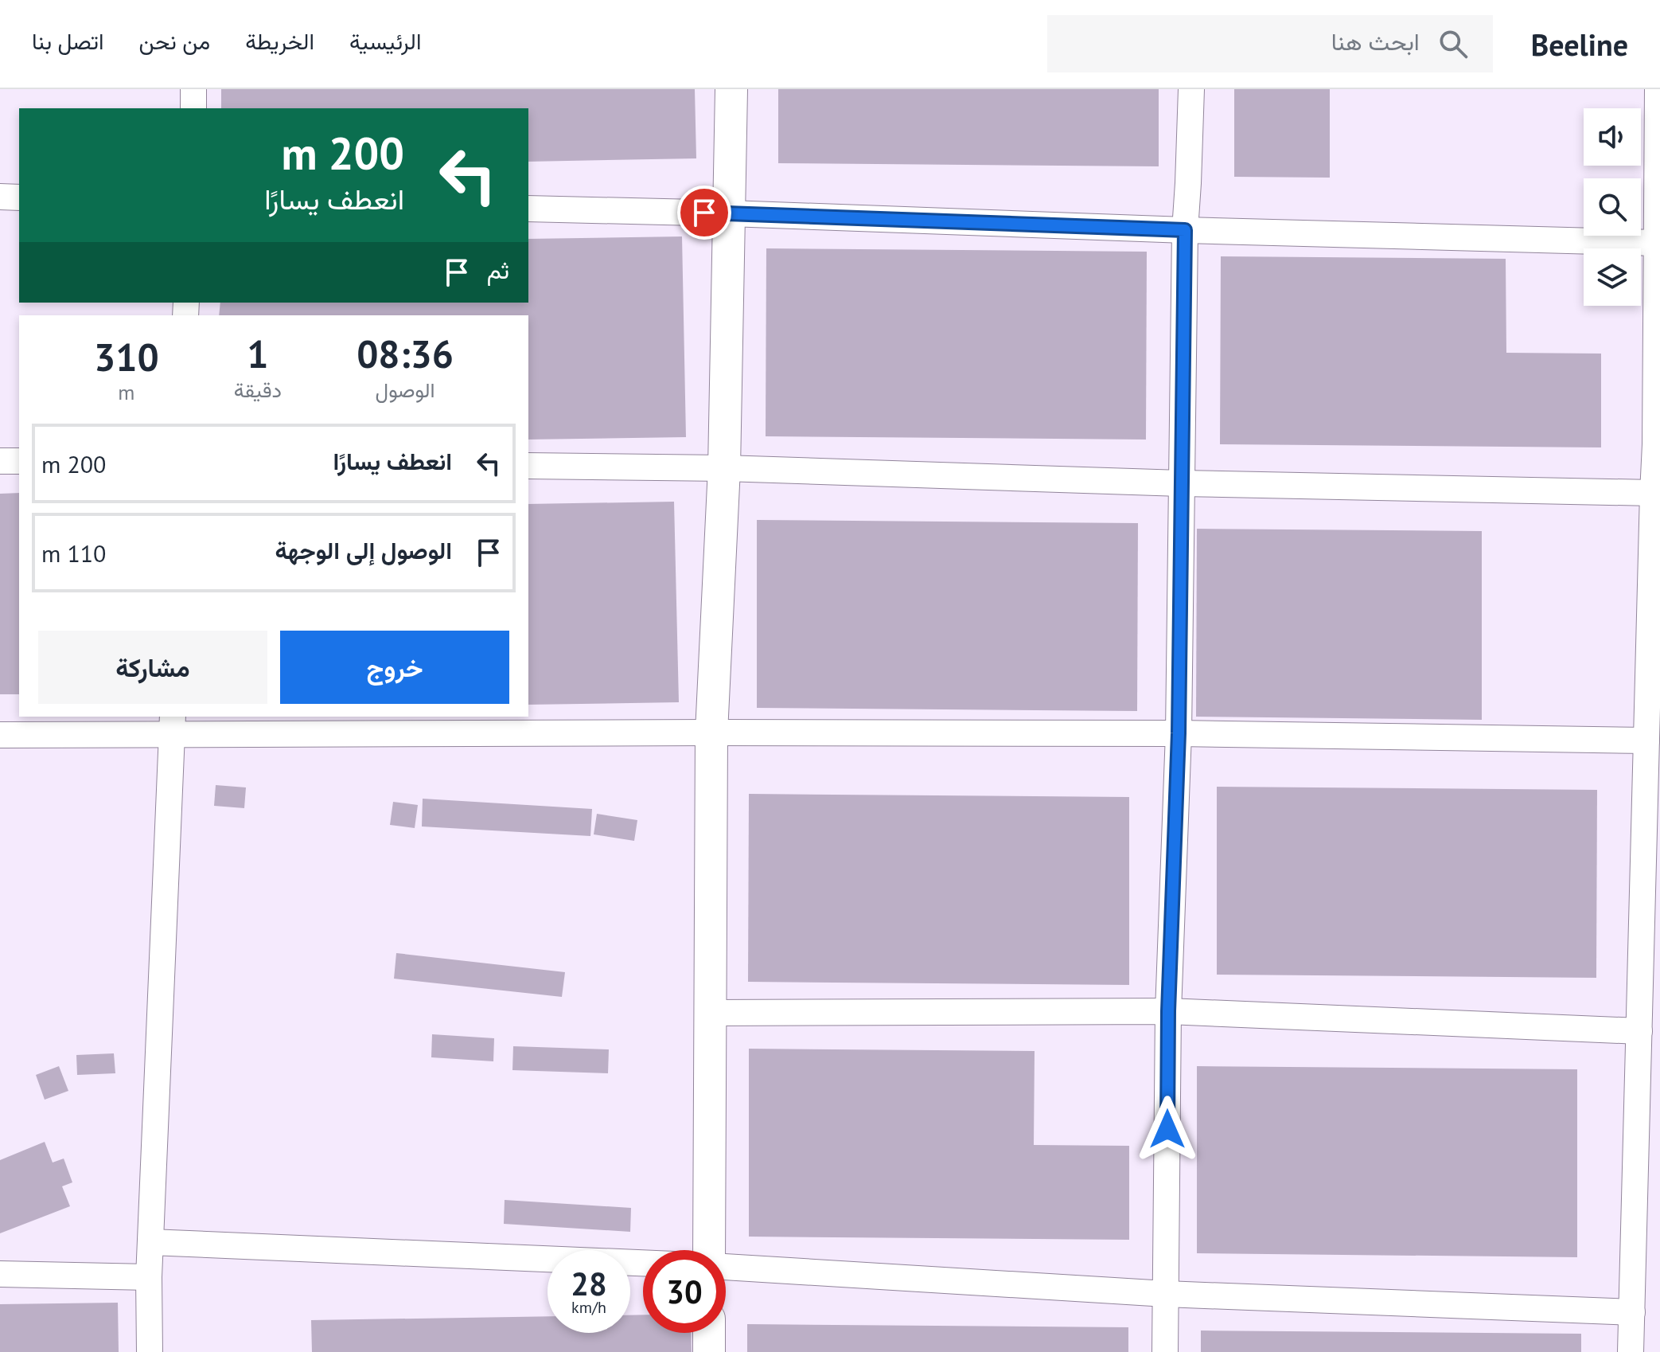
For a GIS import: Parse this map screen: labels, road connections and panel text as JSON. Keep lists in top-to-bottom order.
{
  "page": {
    "header": "Beeline",
    "search": "ابحث هنا",
    "nav": [
      "الرئيسية",
      "الخريطة",
      "من نحن",
      "اتصل بنا"
    ],
    "turn": ["200 m", "انعطف يسارًا"],
    "then": "ثم",
    "eta": [
      "08:36",
      "الوصول",
      "1",
      "دقيقة",
      "310",
      "m"
    ],
    "list": [
      {
        "name": "انعطف يسارًا",
        "value": "200 m"
      },
      {
        "name": "الوصول إلى الوجهة",
        "value": "110 m"
      }
    ],
    "buttons": ["خروج", "مشاركة"],
    "speed": "28 km/h",
    "limit": "30"
  }
}
